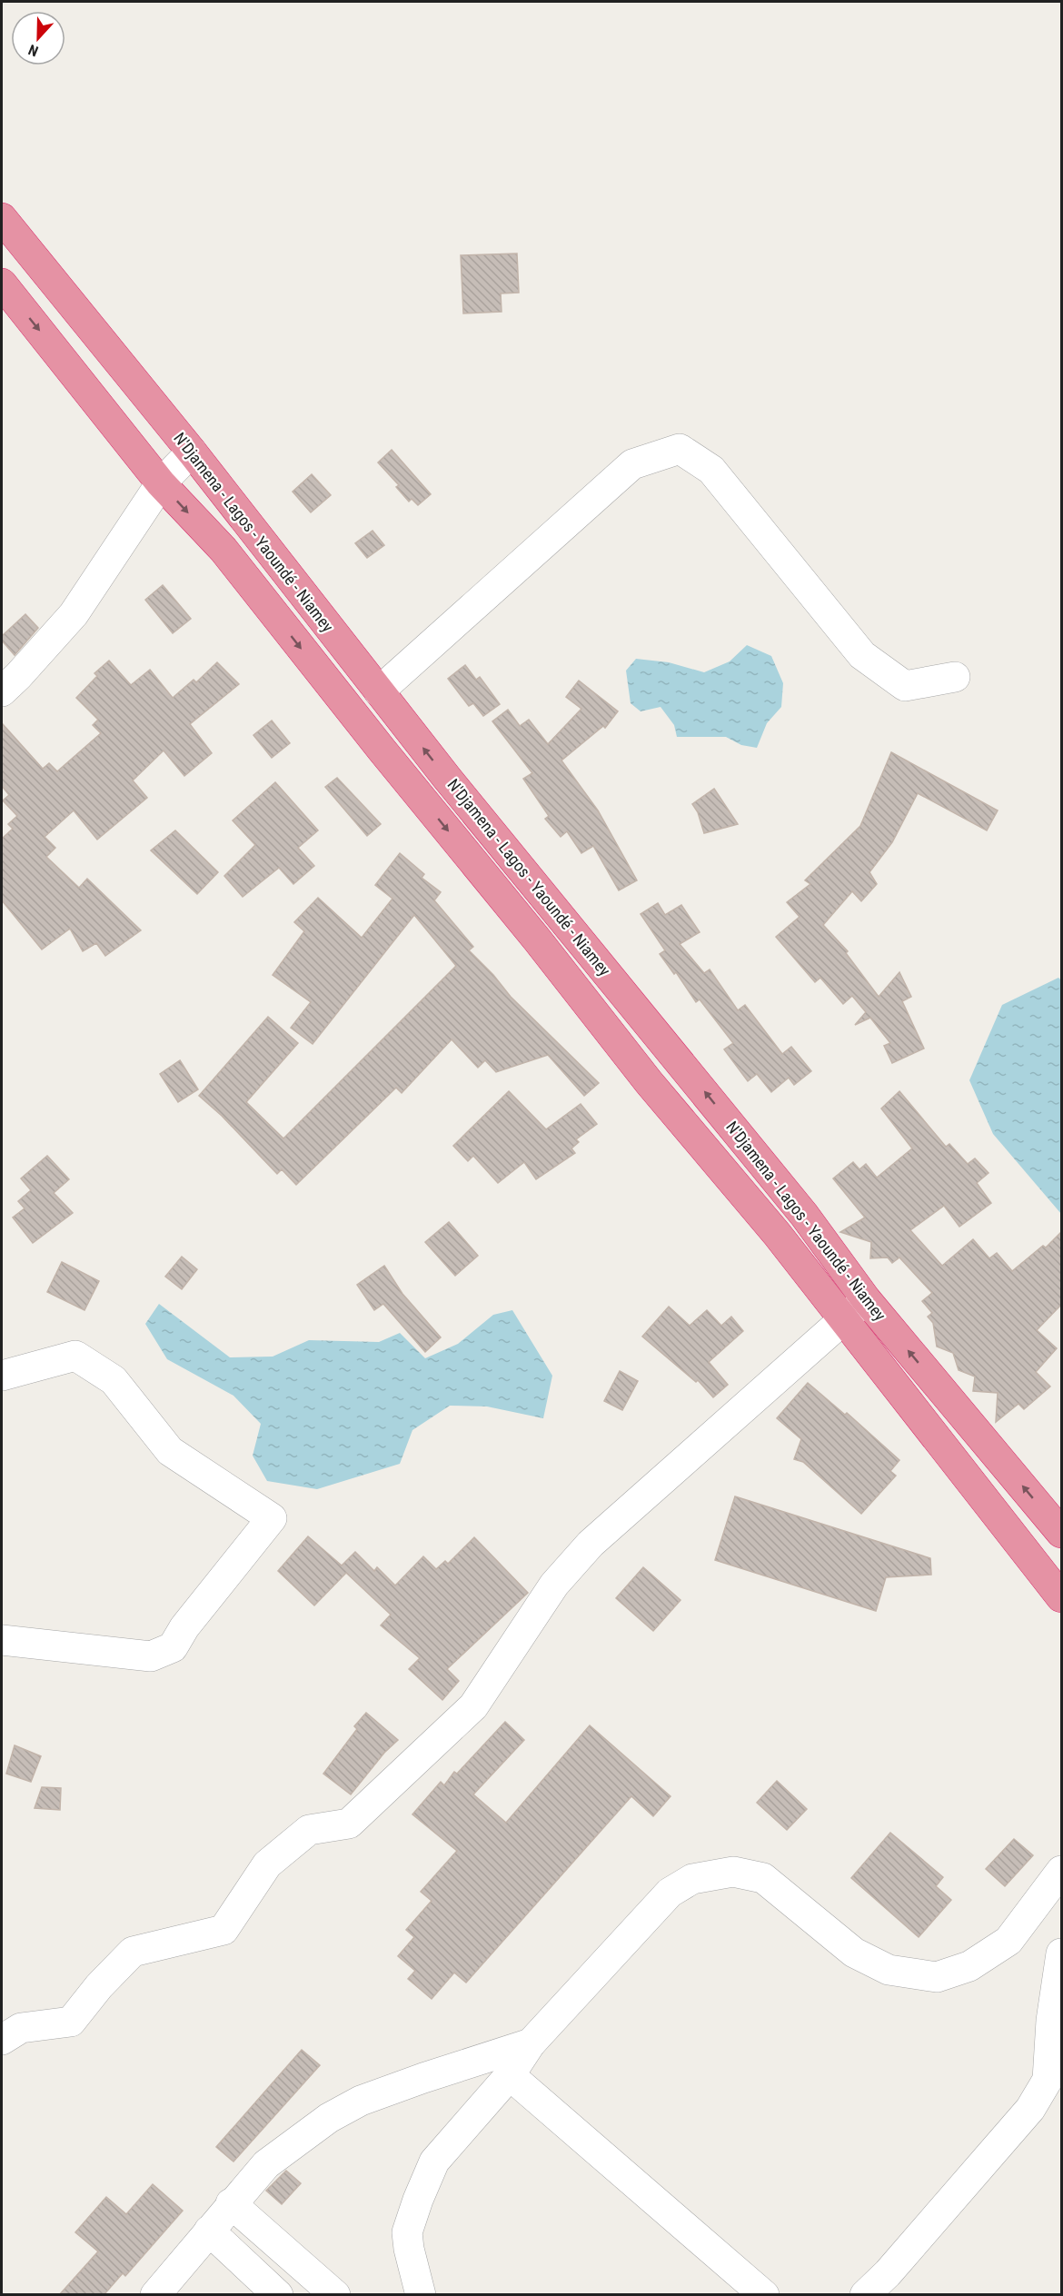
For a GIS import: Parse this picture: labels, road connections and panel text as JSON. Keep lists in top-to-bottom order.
{
  "streets": {
    "highway": ["N'Djamena - Lagos - Yaoundé - Niamey"]
  },
  "north": "bottom"
}
